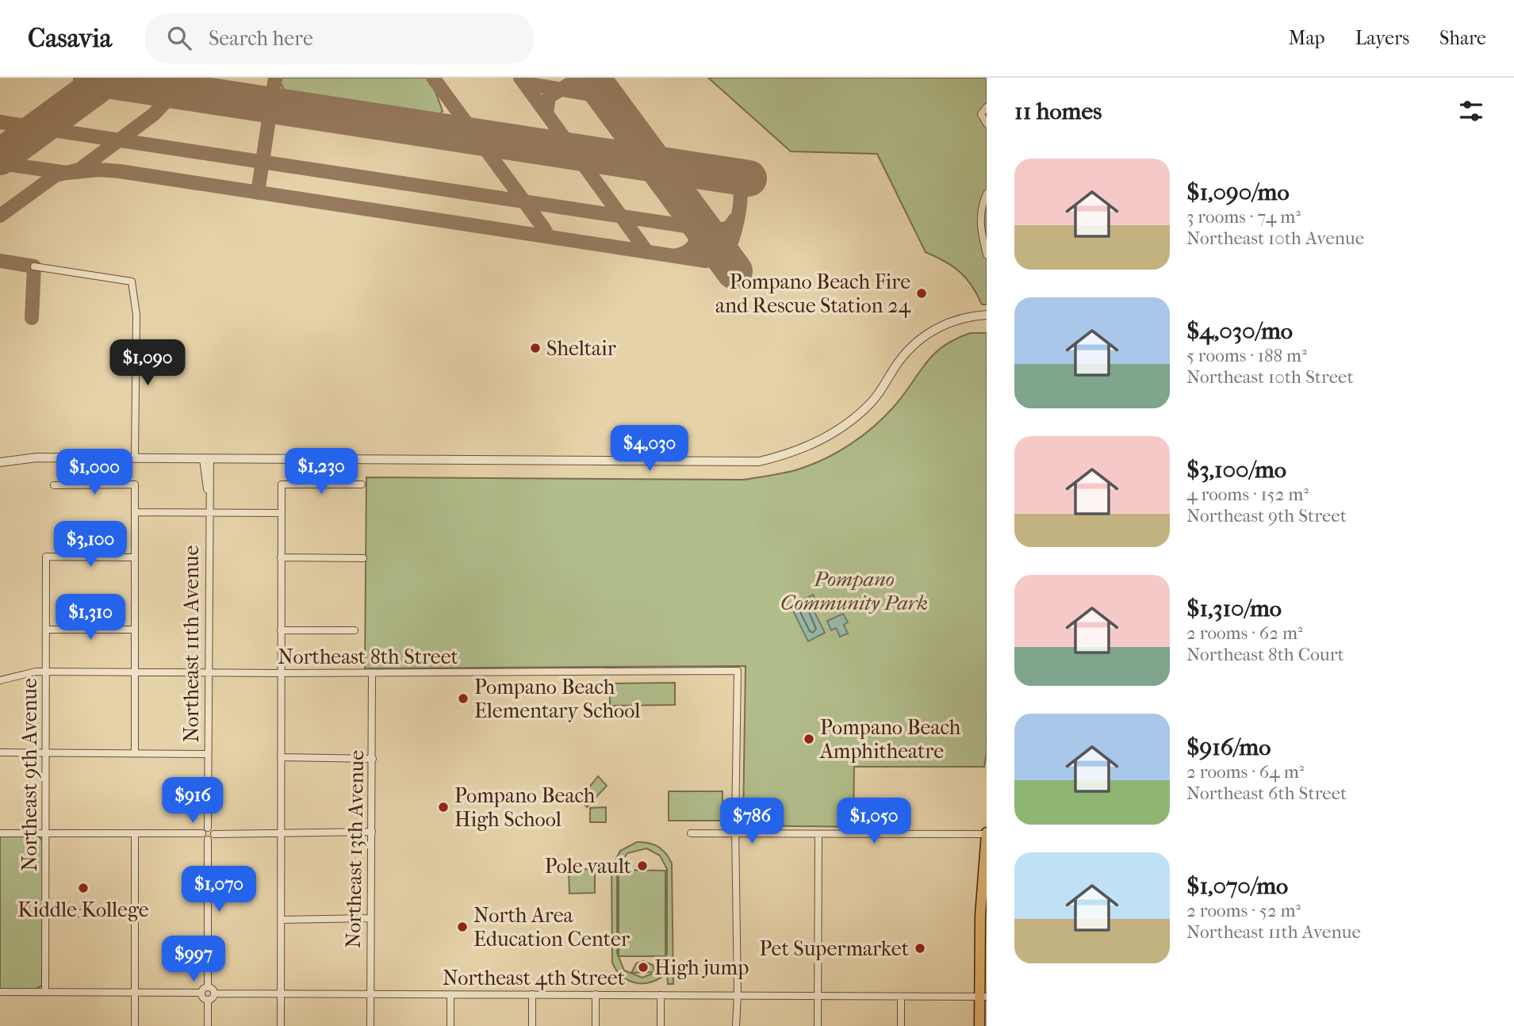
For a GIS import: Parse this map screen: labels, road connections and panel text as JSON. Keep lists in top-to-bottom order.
{
  "streets": {
    "street": [
      "Northeast 11th Avenue",
      "Northeast 8th Street",
      "Northeast 9th Avenue",
      "Northeast 13th Avenue",
      "Northeast 4th Street"
    ]
  },
  "crossings": [
    ["Northeast 11th Avenue", "Northeast 8th Street"],
    ["Northeast 8th Street", "Northeast 9th Avenue"],
    ["Northeast 8th Street", "Northeast 13th Avenue"],
    ["Northeast 13th Avenue", "Northeast 4th Street"]
  ],
  "parks": ["Pompano Community Park"],
  "places": [
    "Pompano Beach Fire and Rescue Station 24",
    "Sheltair",
    "Pompano Beach Elementary School",
    "Pompano Beach Amphitheatre",
    "Pompano Beach High School",
    "Pole vault",
    "Kiddle Kollege",
    "North Area Education Center",
    "Pet Supermarket",
    "High jump"
  ],
  "page": {
    "header": "Casavia",
    "search": "Search here",
    "nav": ["Map", "Layers", "Share"],
    "heading": "11 homes",
    "list": [
      {
        "name": "$1,090/mo",
        "note": "3 rooms · 74 m² · Northeast 10th Avenue"
      },
      {
        "name": "$4,030/mo",
        "note": "5 rooms · 188 m² · Northeast 10th Street"
      },
      {
        "name": "$3,100/mo",
        "note": "4 rooms · 152 m² · Northeast 9th Street"
      },
      {
        "name": "$1,310/mo",
        "note": "2 rooms · 62 m² · Northeast 8th Court"
      },
      {
        "name": "$916/mo",
        "note": "2 rooms · 64 m² · Northeast 6th Street"
      },
      {
        "name": "$1,070/mo",
        "note": "2 rooms · 52 m² · Northeast 11th Avenue"
      }
    ],
    "price": [
      "$1,090",
      "$4,030",
      "$1,230",
      "$1,000",
      "$3,100",
      "$1,310",
      "$916",
      "$786",
      "$1,050",
      "$1,070",
      "$997"
    ]
  }
}
